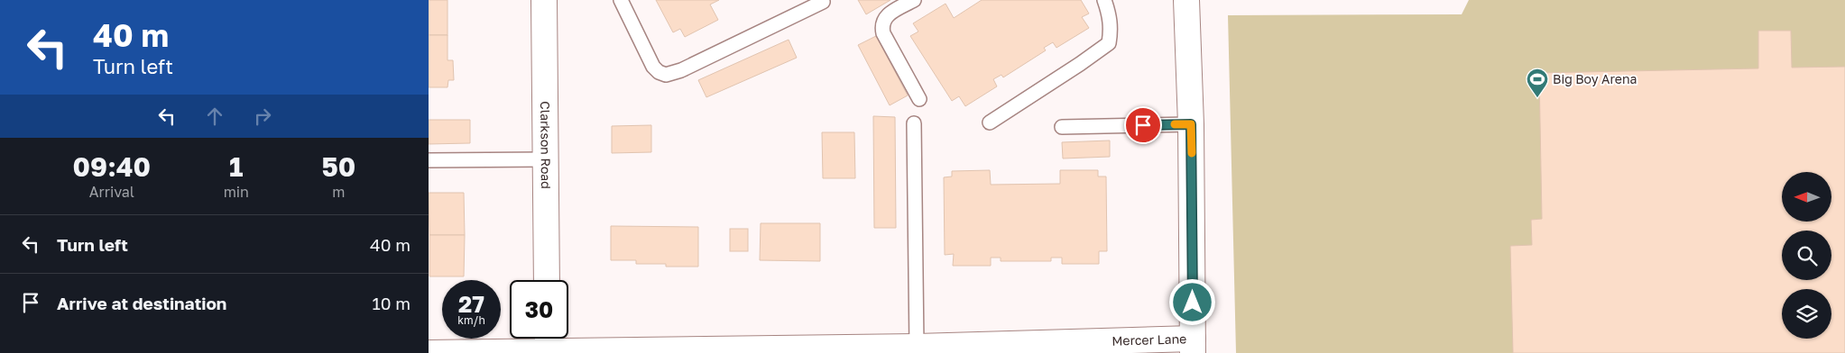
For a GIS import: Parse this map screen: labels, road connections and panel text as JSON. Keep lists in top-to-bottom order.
{
  "streets": {
    "street": ["Clarkson Road", "Mercer Lane"]
  },
  "places": {
    "sports": ["Big Boy Arena"]
  },
  "north": "left",
  "page": {
    "turn": ["40 m", "Turn left"],
    "eta": [
      "09:40",
      "Arrival",
      "1",
      "min",
      "50",
      "m"
    ],
    "list": [
      {
        "name": "Turn left",
        "value": "40 m"
      },
      {
        "name": "Arrive at destination",
        "value": "10 m"
      }
    ],
    "speed": "27 km/h",
    "limit": "30"
  }
}
